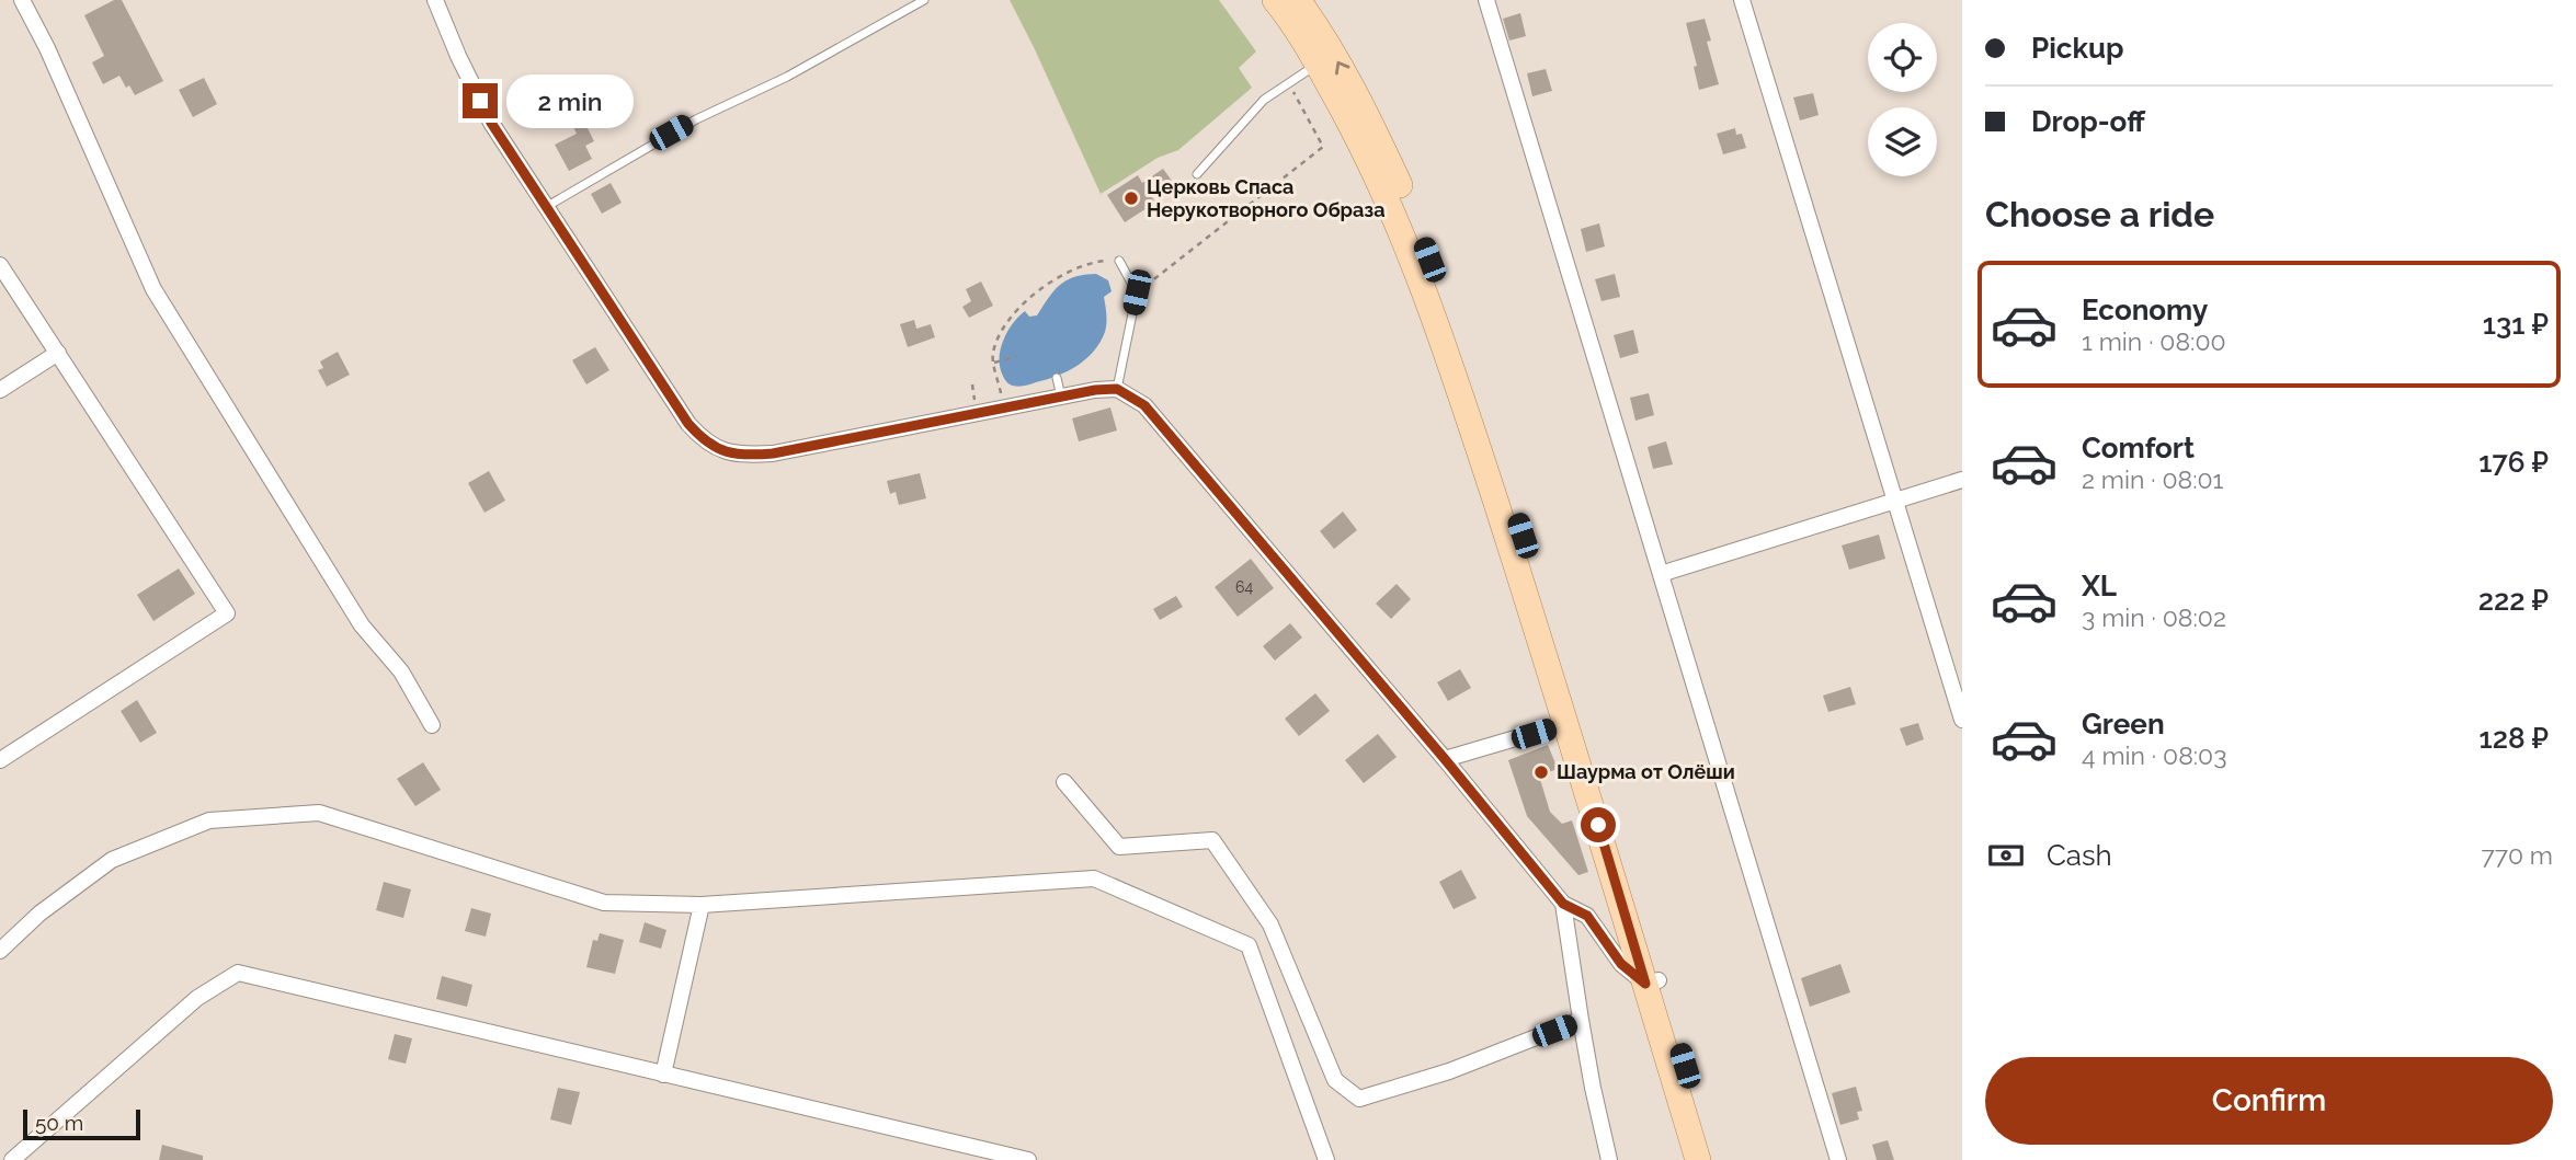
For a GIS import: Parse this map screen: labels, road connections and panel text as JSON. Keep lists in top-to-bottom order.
{
  "places": ["Церковь Спаса Нерукотворного Образа", "Шаурма от Олёши"],
  "house_numbers": ["64"],
  "scale_bar": "50 m",
  "page": {
    "banner": ["Pickup", "Drop-off"],
    "bubble": "2 min",
    "heading": "Choose a ride",
    "list": [
      {
        "name": "Economy",
        "note": "1 min · 08:00",
        "value": "131 ₽"
      },
      {
        "name": "Comfort",
        "note": "2 min · 08:01",
        "value": "176 ₽"
      },
      {
        "name": "XL",
        "note": "3 min · 08:02",
        "value": "222 ₽"
      },
      {
        "name": "Green",
        "note": "4 min · 08:03",
        "value": "128 ₽"
      }
    ],
    "pay": ["Cash", "770 m"],
    "buttons": "Confirm",
    "scale": "50 m"
  }
}
